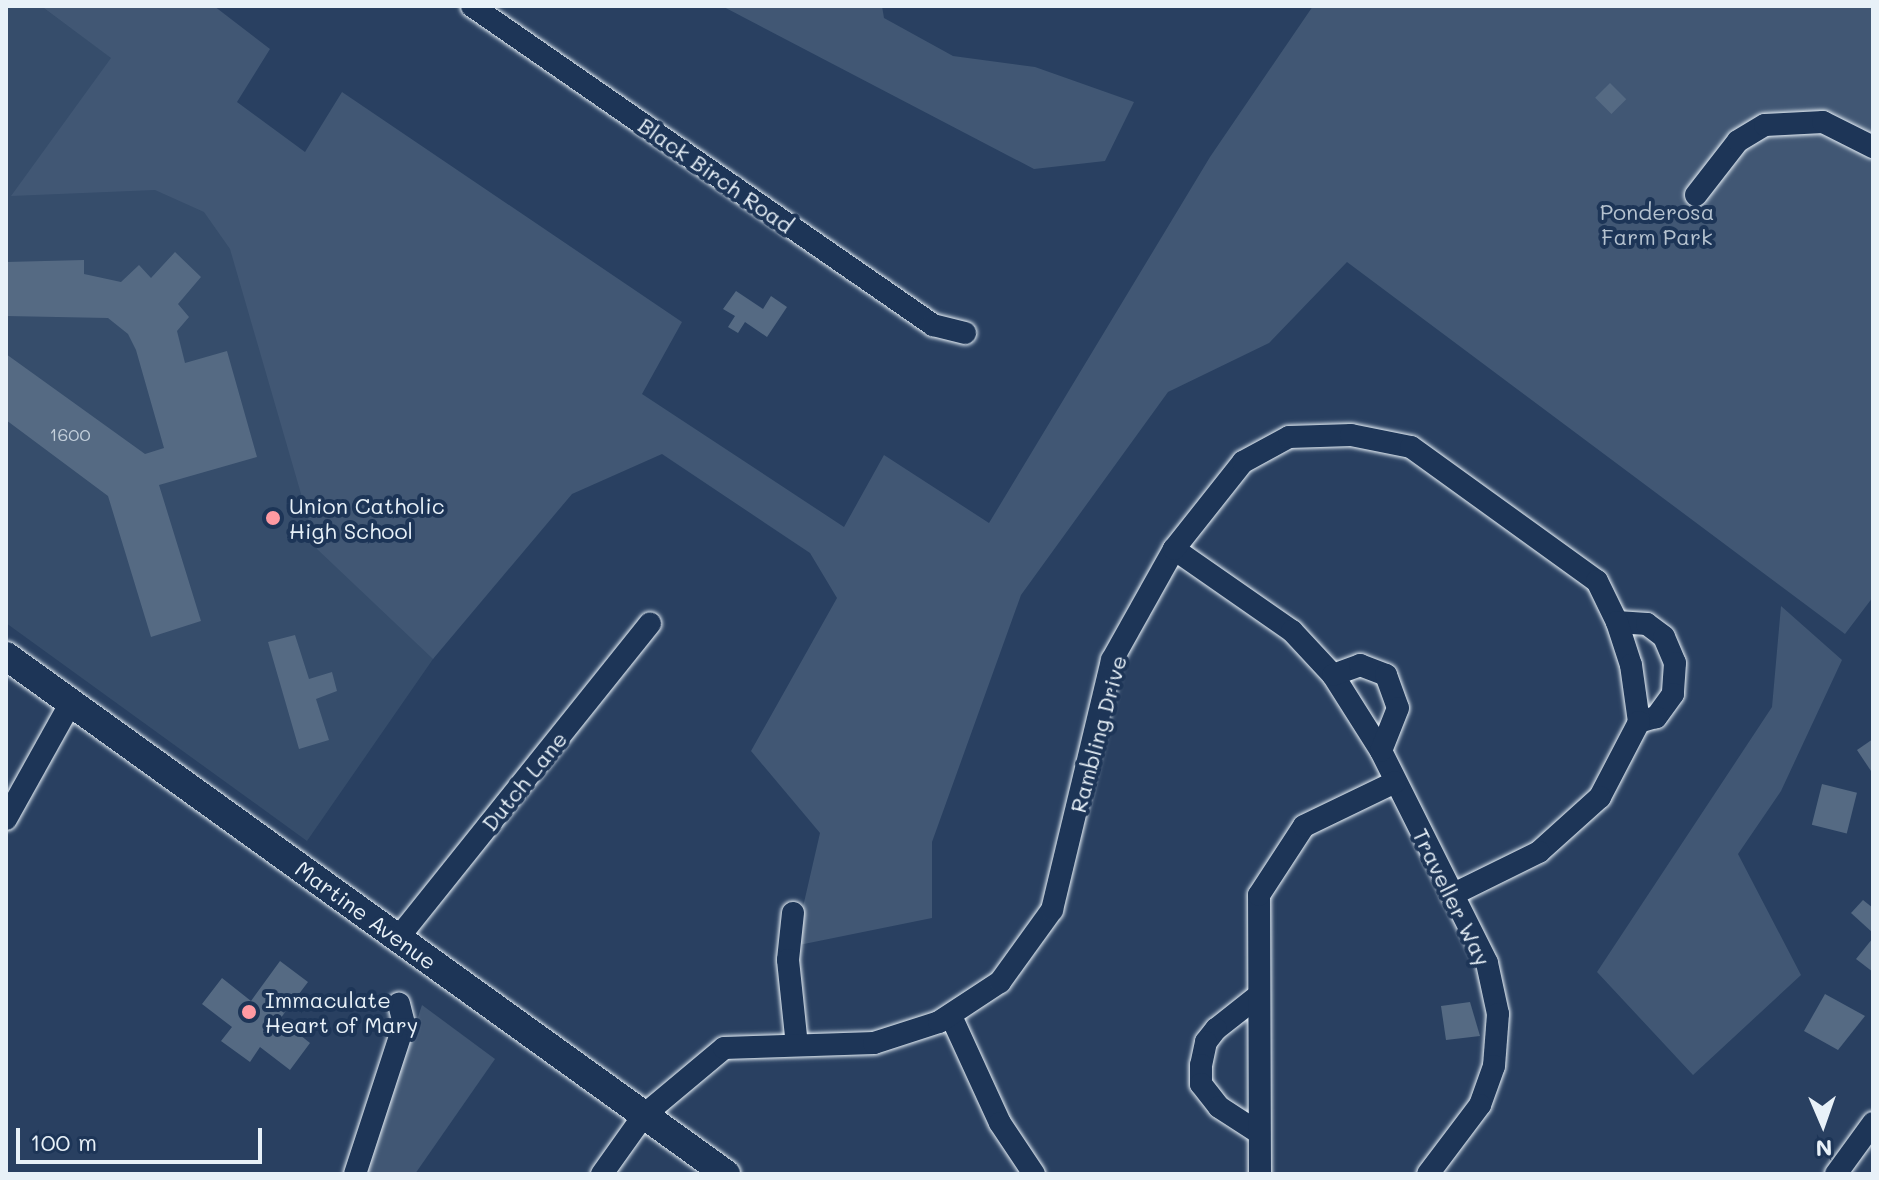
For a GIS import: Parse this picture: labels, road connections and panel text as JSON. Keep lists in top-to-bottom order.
{
  "streets": {
    "main road": ["Martine Avenue"],
    "street": [
      "Black Birch Road",
      "Rambling Drive",
      "Dutch Lane",
      "Traveller Way"
    ]
  },
  "crossings": [
    ["Rambling Drive", "Traveller Way"],
    ["Rambling Drive", "Martine Avenue"],
    ["Dutch Lane", "Martine Avenue"]
  ],
  "parks": ["Ponderosa Farm Park"],
  "places": ["Union Catholic High School", "Immaculate Heart of Mary"],
  "house_numbers": ["1600"],
  "scale_bar": "100 m",
  "north": "bottom"
}
